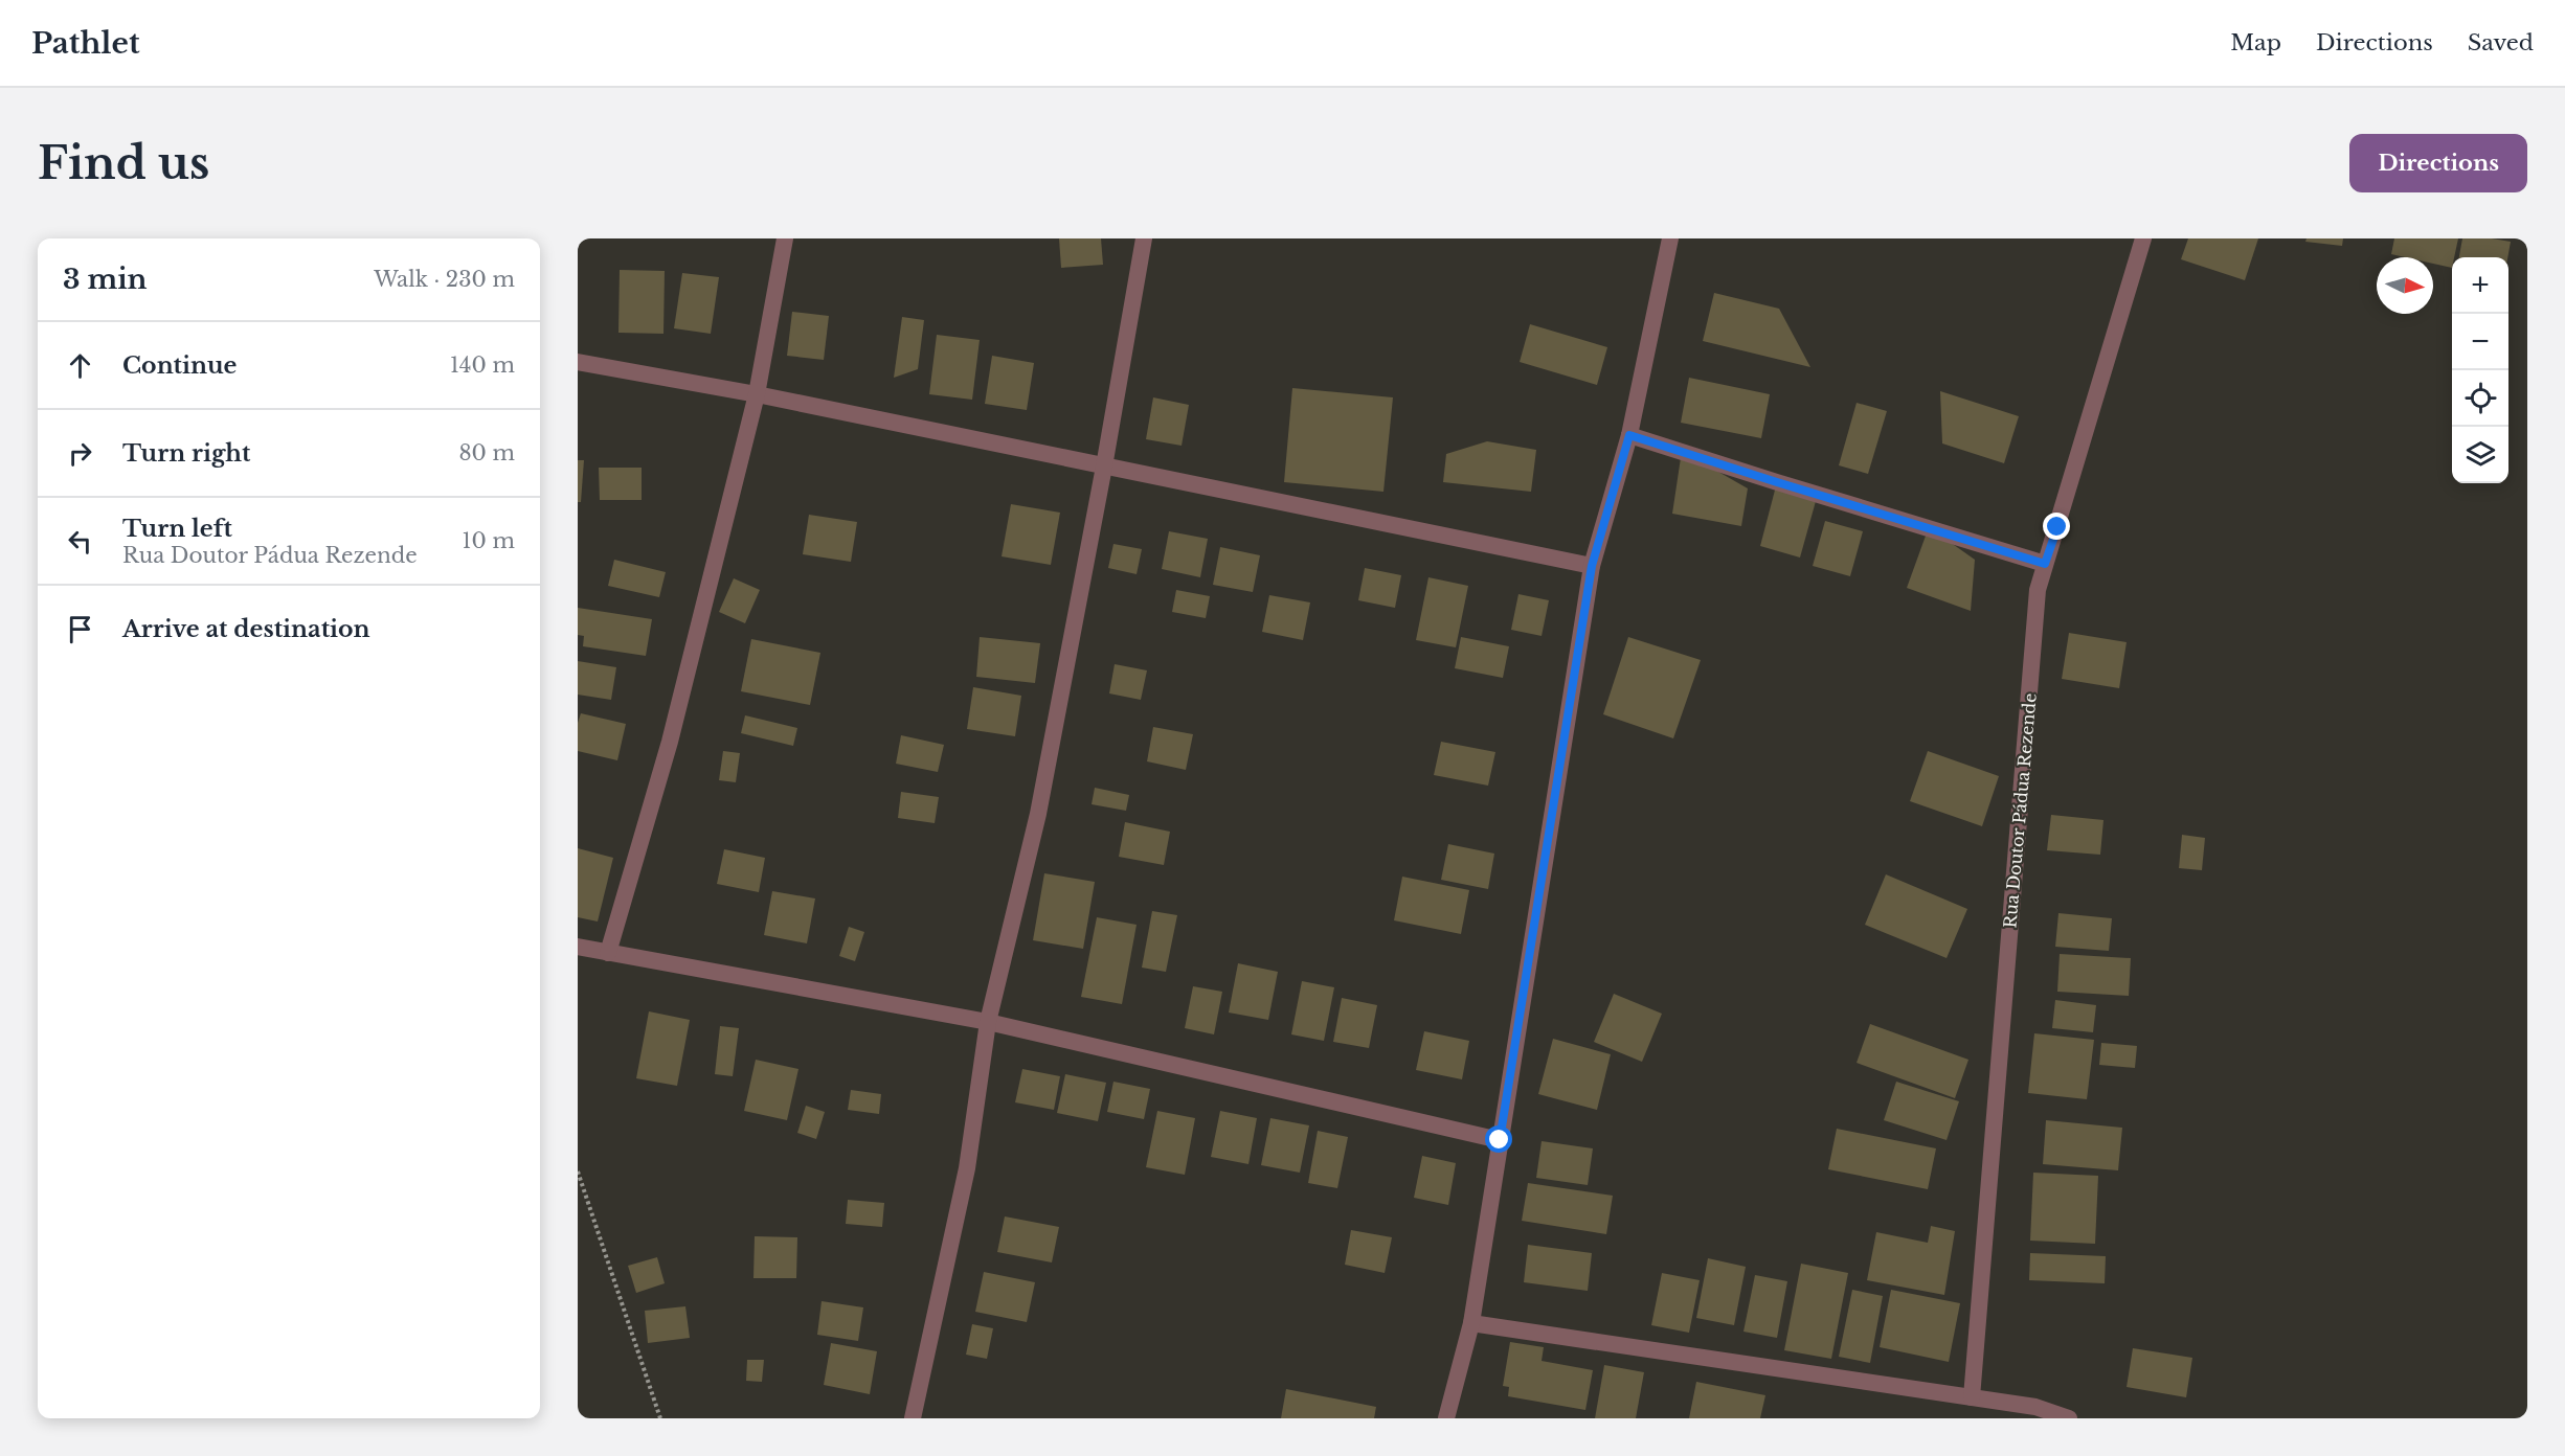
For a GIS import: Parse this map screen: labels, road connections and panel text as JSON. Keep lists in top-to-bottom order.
{
  "streets": {
    "street": ["Rua Doutor Pádua Rezende"]
  },
  "north": "right",
  "page": {
    "header": "Pathlet",
    "nav": ["Map", "Directions", "Saved"],
    "buttons": "Directions",
    "title": "Find us",
    "heading": ["3 min", "Walk · 230 m"],
    "map_buttons": ["+", "−"],
    "list": [
      ["Continue", "140 m"],
      ["Turn right", "80 m"],
      ["Turn left", "Rua Doutor Pádua Rezende", "10 m"],
      "Arrive at destination"
    ]
  }
}
